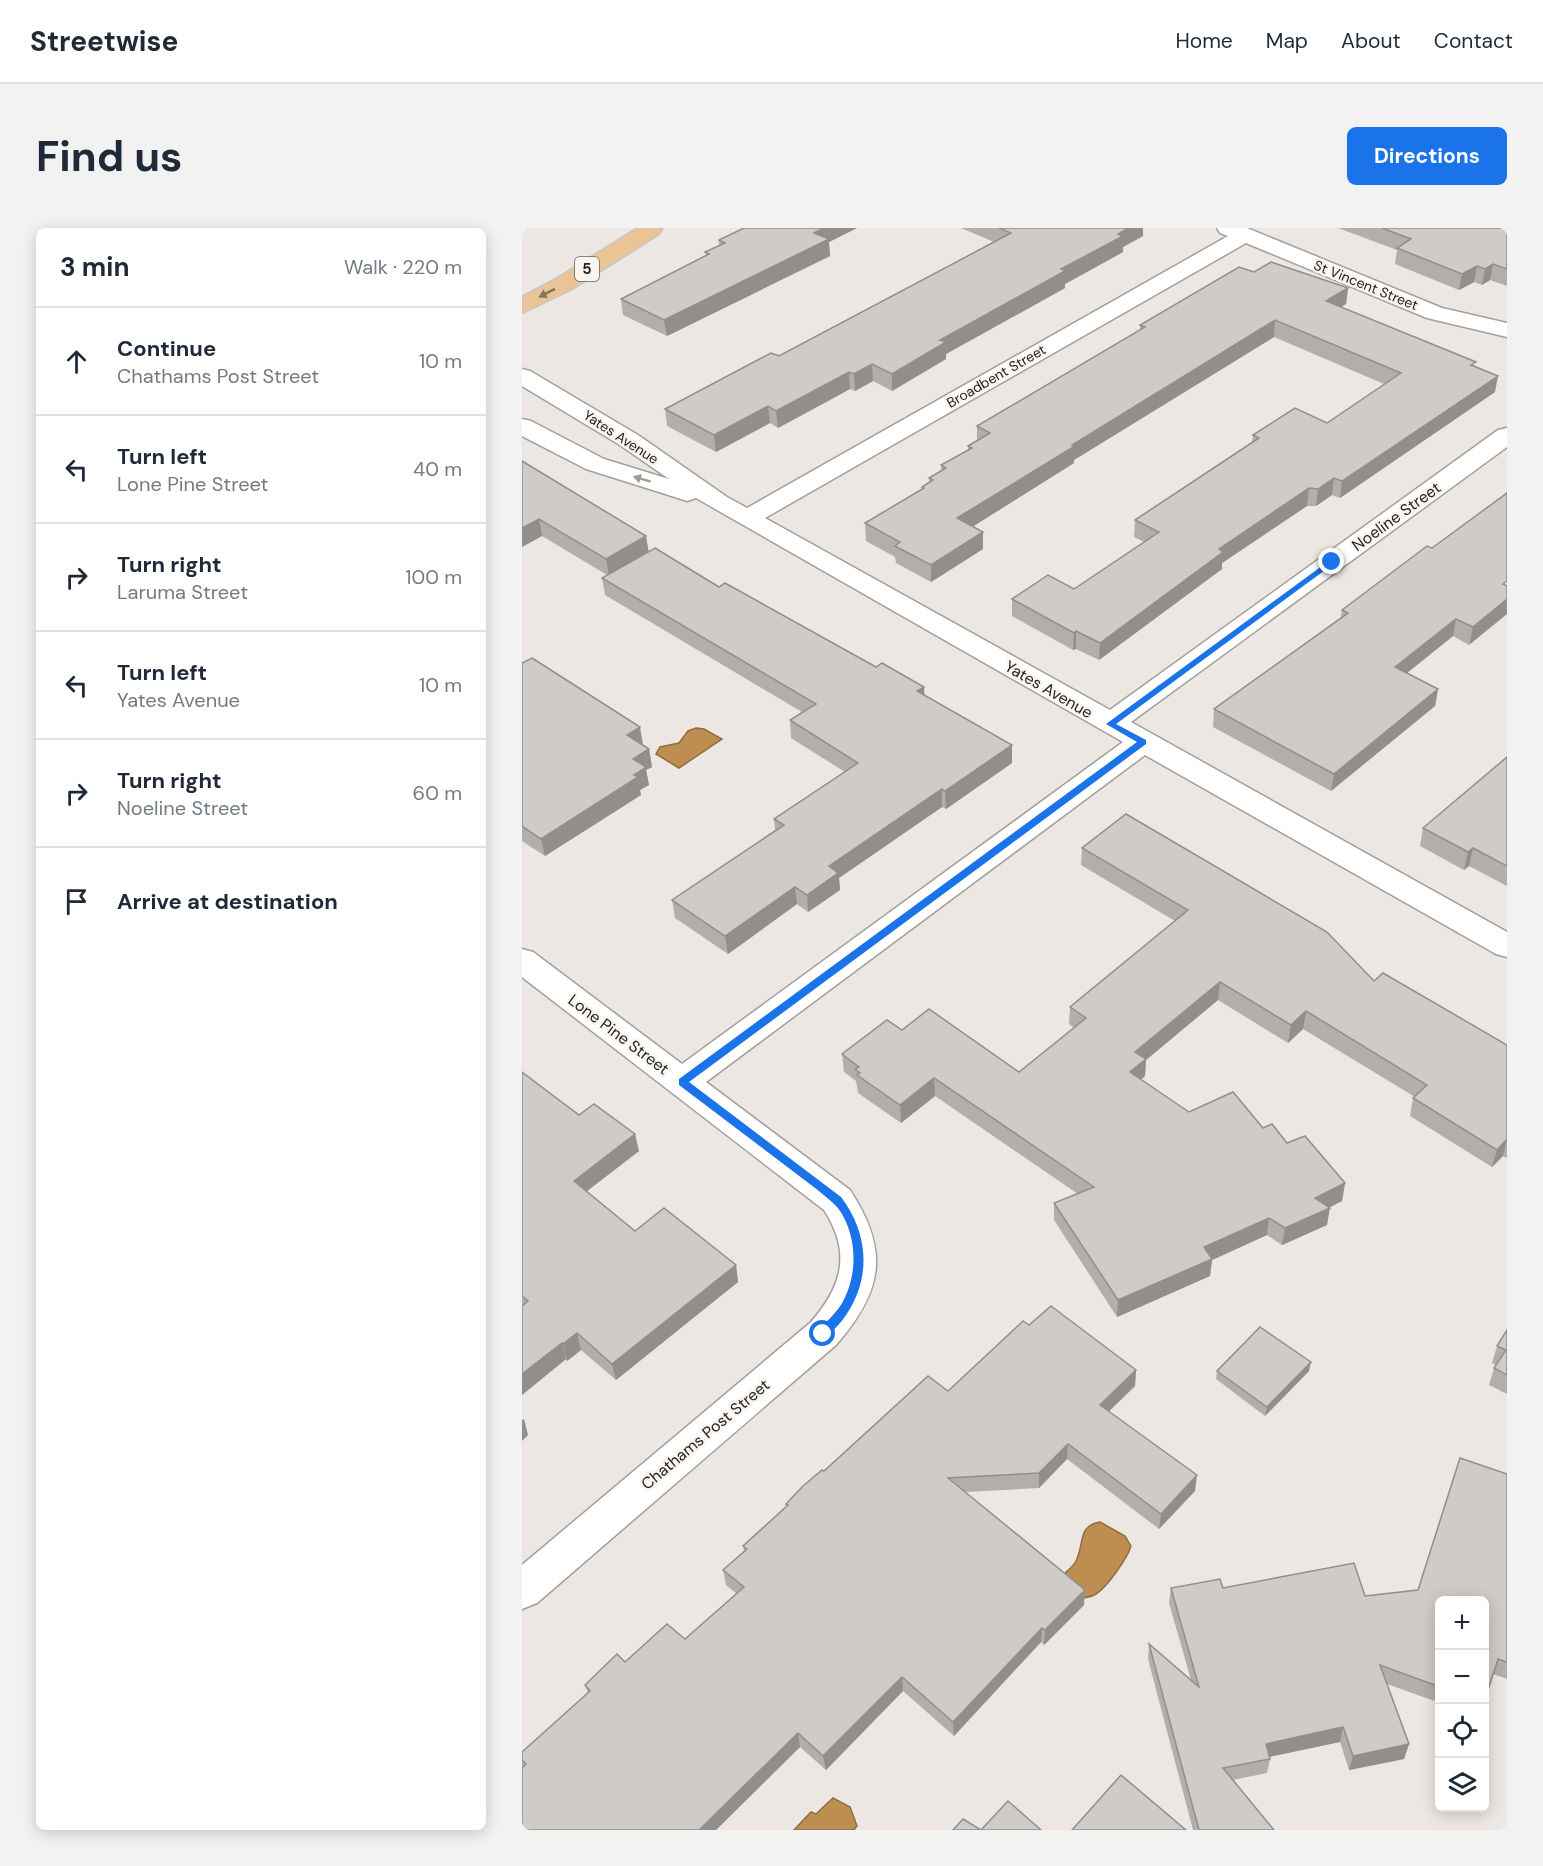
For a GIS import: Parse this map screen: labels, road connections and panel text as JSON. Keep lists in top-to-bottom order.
{
  "streets": {
    "highway": ["5"],
    "street": [
      "St Vincent Street",
      "Broadbent Street",
      "Yates Avenue",
      "Noeline Street",
      "Lone Pine Street",
      "Chathams Post Street"
    ]
  },
  "crossings": [
    ["St Vincent Street", "Broadbent Street"],
    ["Broadbent Street", "Yates Avenue"],
    ["Yates Avenue", "Noeline Street"],
    ["Lone Pine Street", "Chathams Post Street"]
  ],
  "page": {
    "header": "Streetwise",
    "nav": [
      "Home",
      "Map",
      "About",
      "Contact"
    ],
    "buttons": "Directions",
    "title": "Find us",
    "heading": ["3 min", "Walk · 220 m"],
    "list": [
      ["Continue", "Chathams Post Street", "10 m"],
      ["Turn left", "Lone Pine Street", "40 m"],
      ["Turn right", "Laruma Street", "100 m"],
      ["Turn left", "Yates Avenue", "10 m"],
      ["Turn right", "Noeline Street", "60 m"],
      "Arrive at destination"
    ],
    "map_buttons": ["+", "−"]
  }
}
